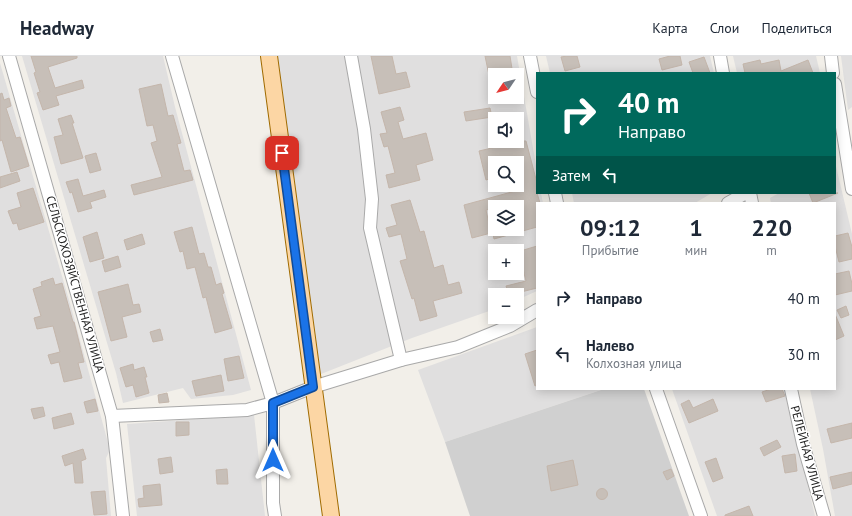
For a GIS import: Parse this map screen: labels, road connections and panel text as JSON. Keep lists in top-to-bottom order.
{
  "streets": {
    "street": ["СЕЛЬСКОХОЗЯЙСТВЕННАЯ УЛИЦА", "РЕЛЕЙНАЯ УЛИЦА"]
  },
  "north": "bottom left",
  "page": {
    "header": "Headway",
    "nav": ["Карта", "Слои", "Поделиться"],
    "map_buttons": ["+", "−"],
    "turn": ["40 m", "Направо"],
    "then": "Затем",
    "eta": [
      "09:12",
      "Прибытие",
      "1",
      "мин",
      "220",
      "m"
    ],
    "list": [
      {
        "name": "Направо",
        "value": "40 m"
      },
      {
        "name": "Налево",
        "note": "Колхозная улица",
        "value": "30 m"
      }
    ]
  }
}
